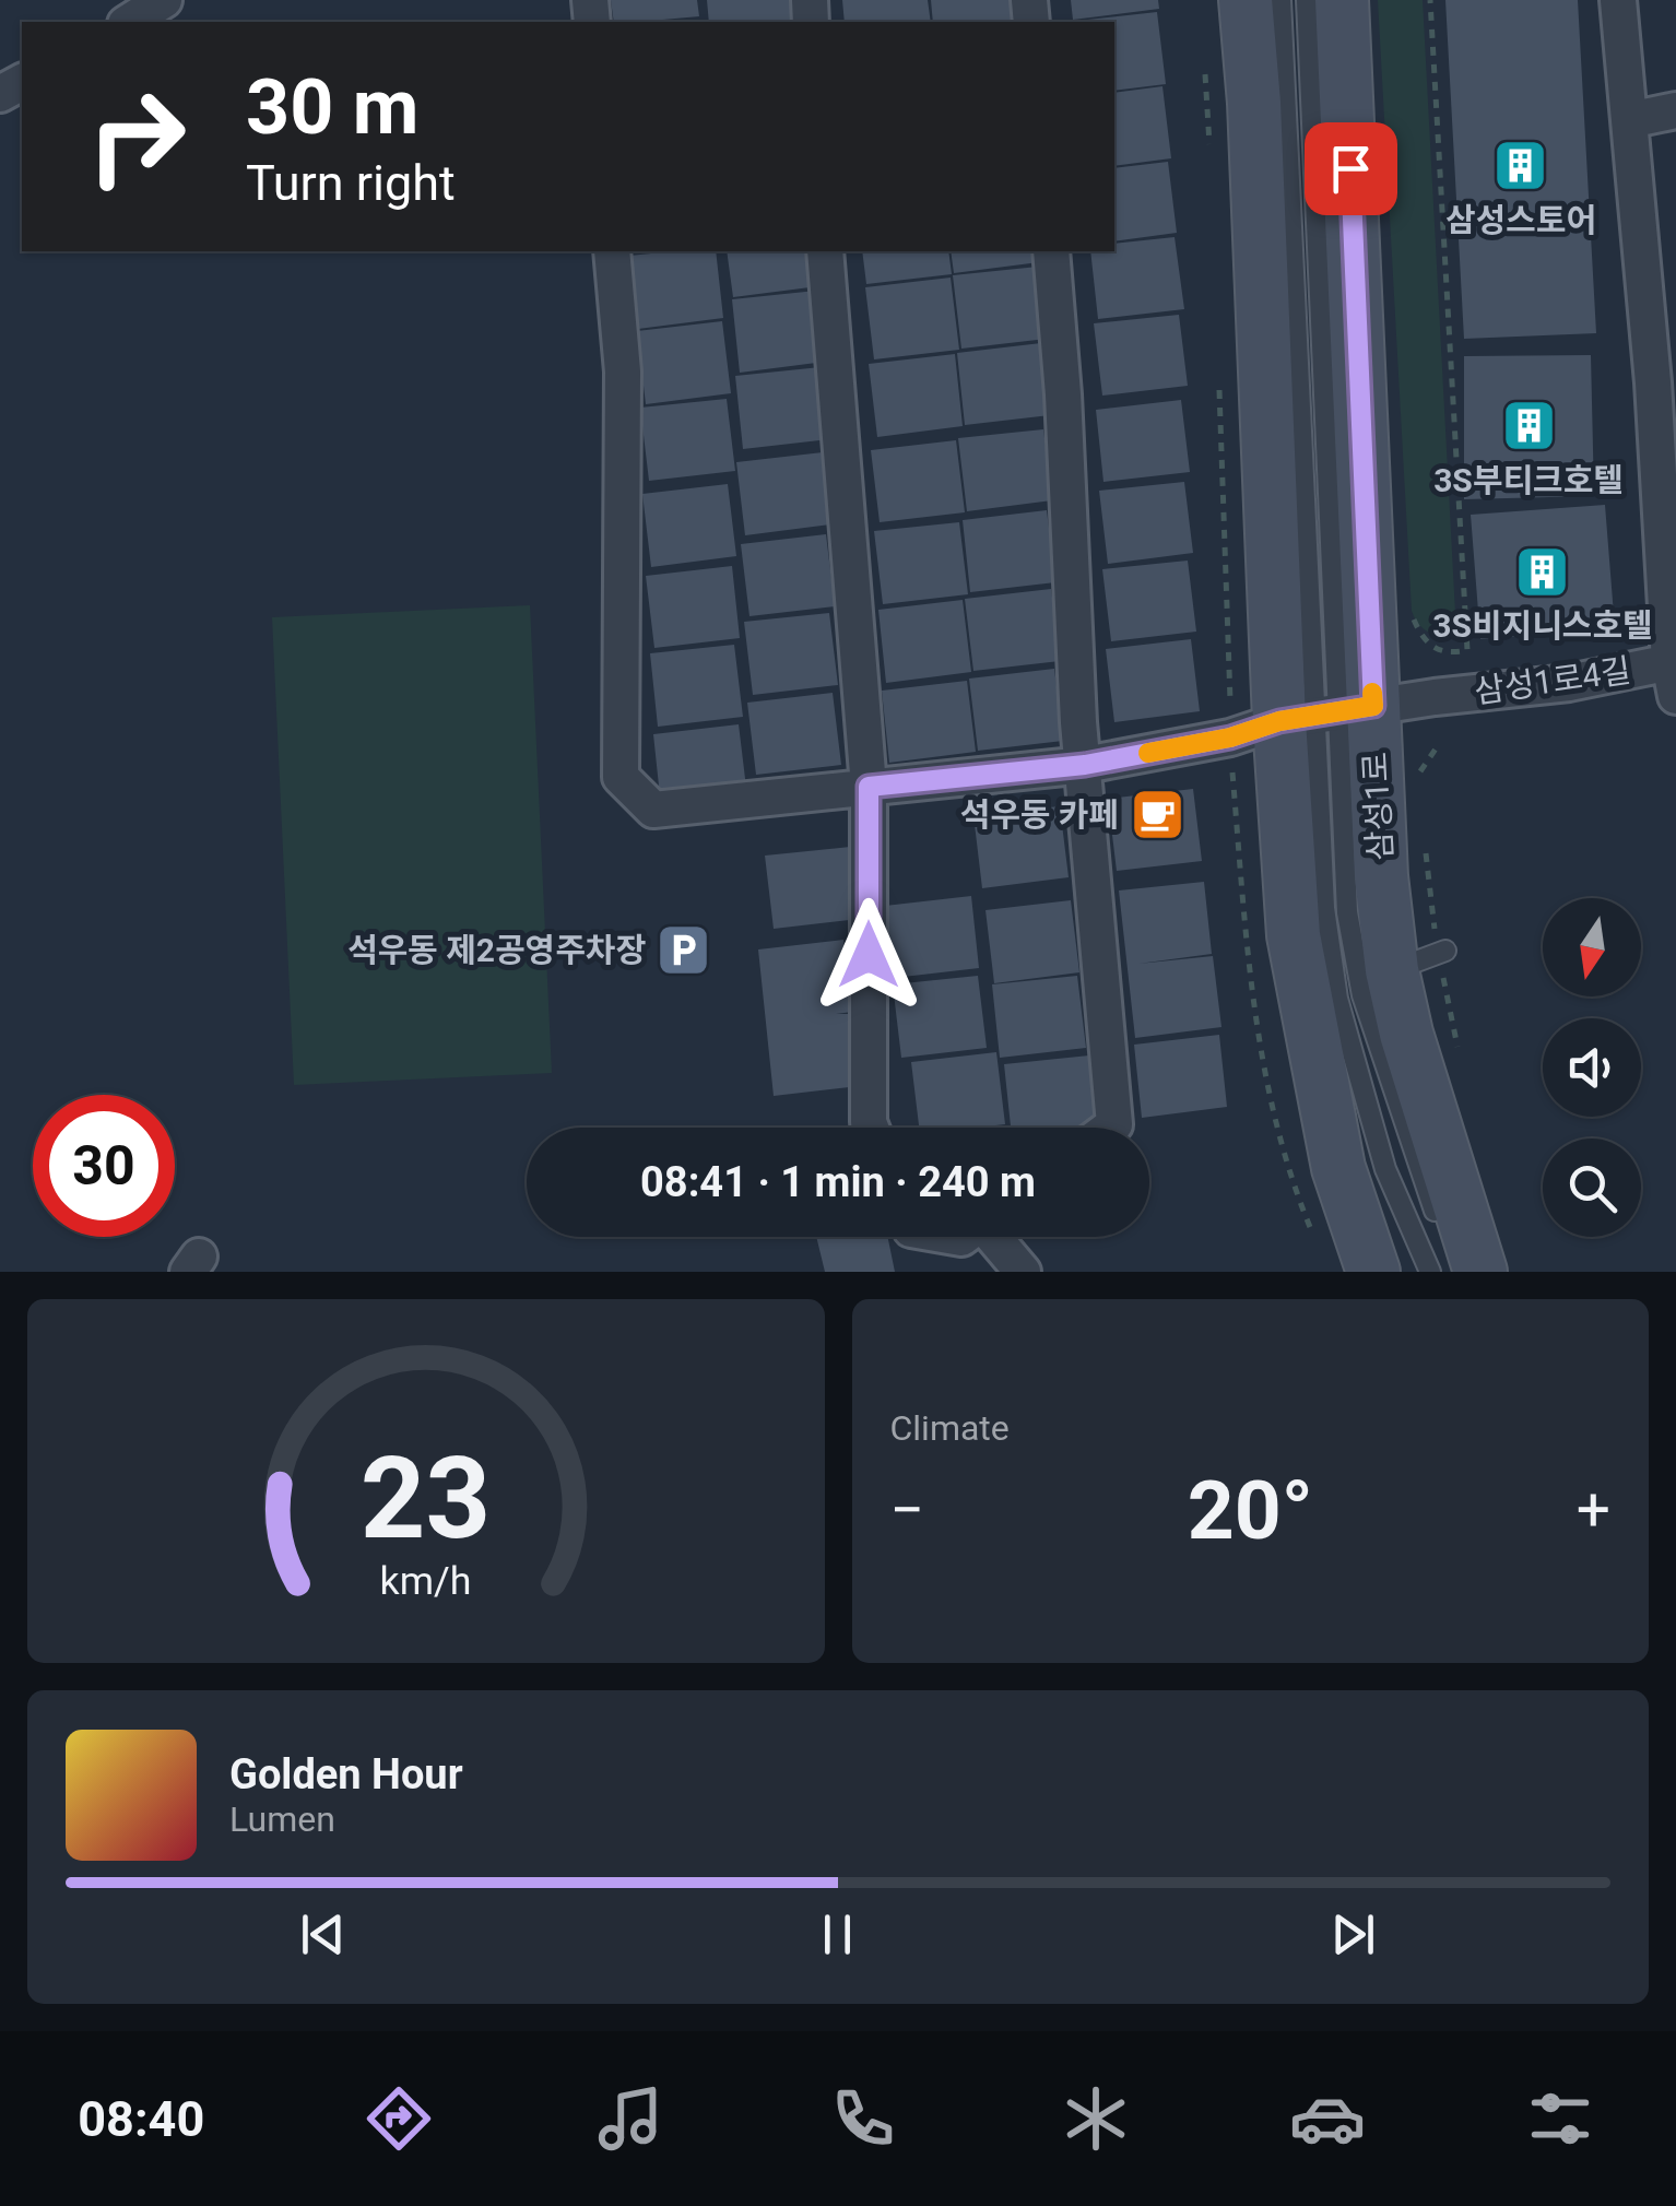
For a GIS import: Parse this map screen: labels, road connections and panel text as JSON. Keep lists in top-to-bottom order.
{
  "streets": {
    "street": ["삼성1로4길", "삼성1로"]
  },
  "crossings": [
    ["삼성1로4길", "삼성1로"]
  ],
  "places": {
    "building": ["삼성스토어", "3S부티크호텔", "3S비지니스호텔"],
    "cafe": ["석우동 카페"],
    "parking": ["석우동 제2공영주차장"]
  },
  "north": "bottom",
  "page": {
    "turn": ["30 m", "Turn right"],
    "limit": "30",
    "trip": "08:41 · 1 min · 240 m",
    "tile": "Climate",
    "heat": ["−", "20°", "+"],
    "song": ["Golden Hour", "Lumen"],
    "tabs": "08:40",
    "gauge": ["23", "km/h"]
  }
}
